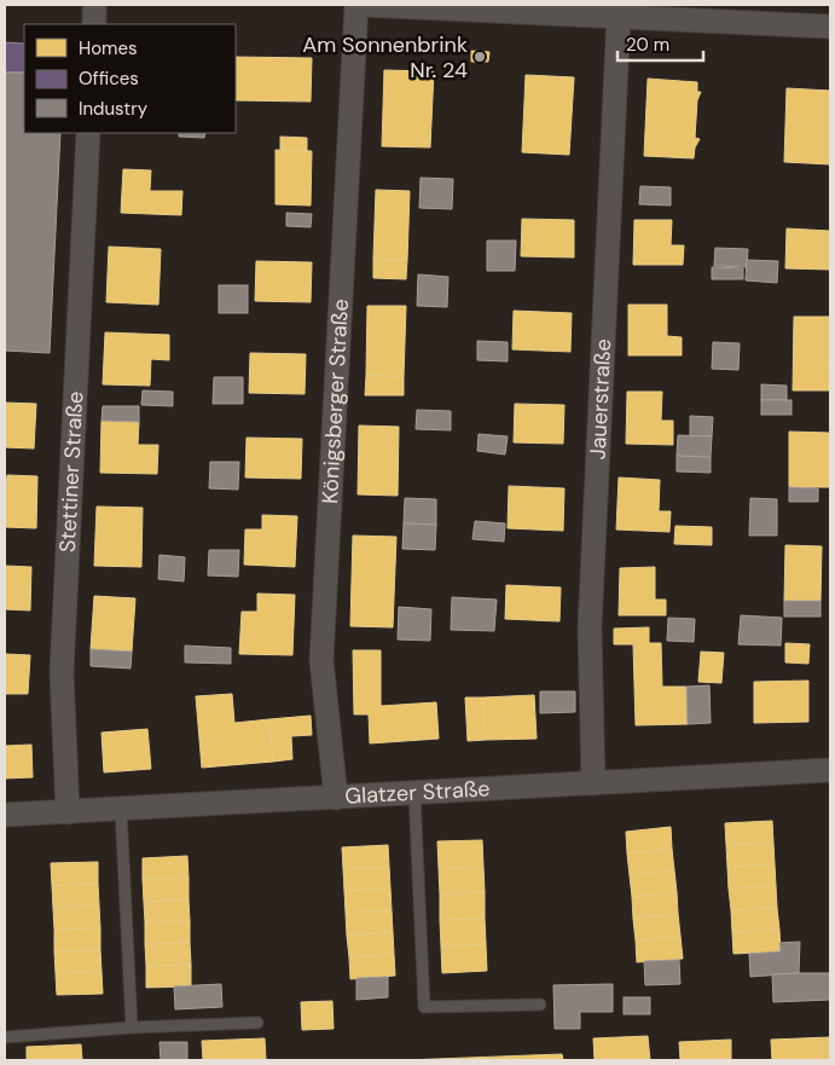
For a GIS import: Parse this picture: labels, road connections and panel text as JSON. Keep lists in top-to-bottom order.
{
  "streets": {
    "street": [
      "Jauerstraße",
      "Königsberger Straße",
      "Stettiner Straße",
      "Glatzer Straße"
    ]
  },
  "crossings": [
    ["Jauerstraße", "Glatzer Straße"],
    ["Königsberger Straße", "Glatzer Straße"],
    ["Stettiner Straße", "Glatzer Straße"]
  ],
  "places": ["Am Sonnenbrink Nr. 24"],
  "legend": ["Homes", "Offices", "Industry"],
  "scale_bar": "20 m"
}
